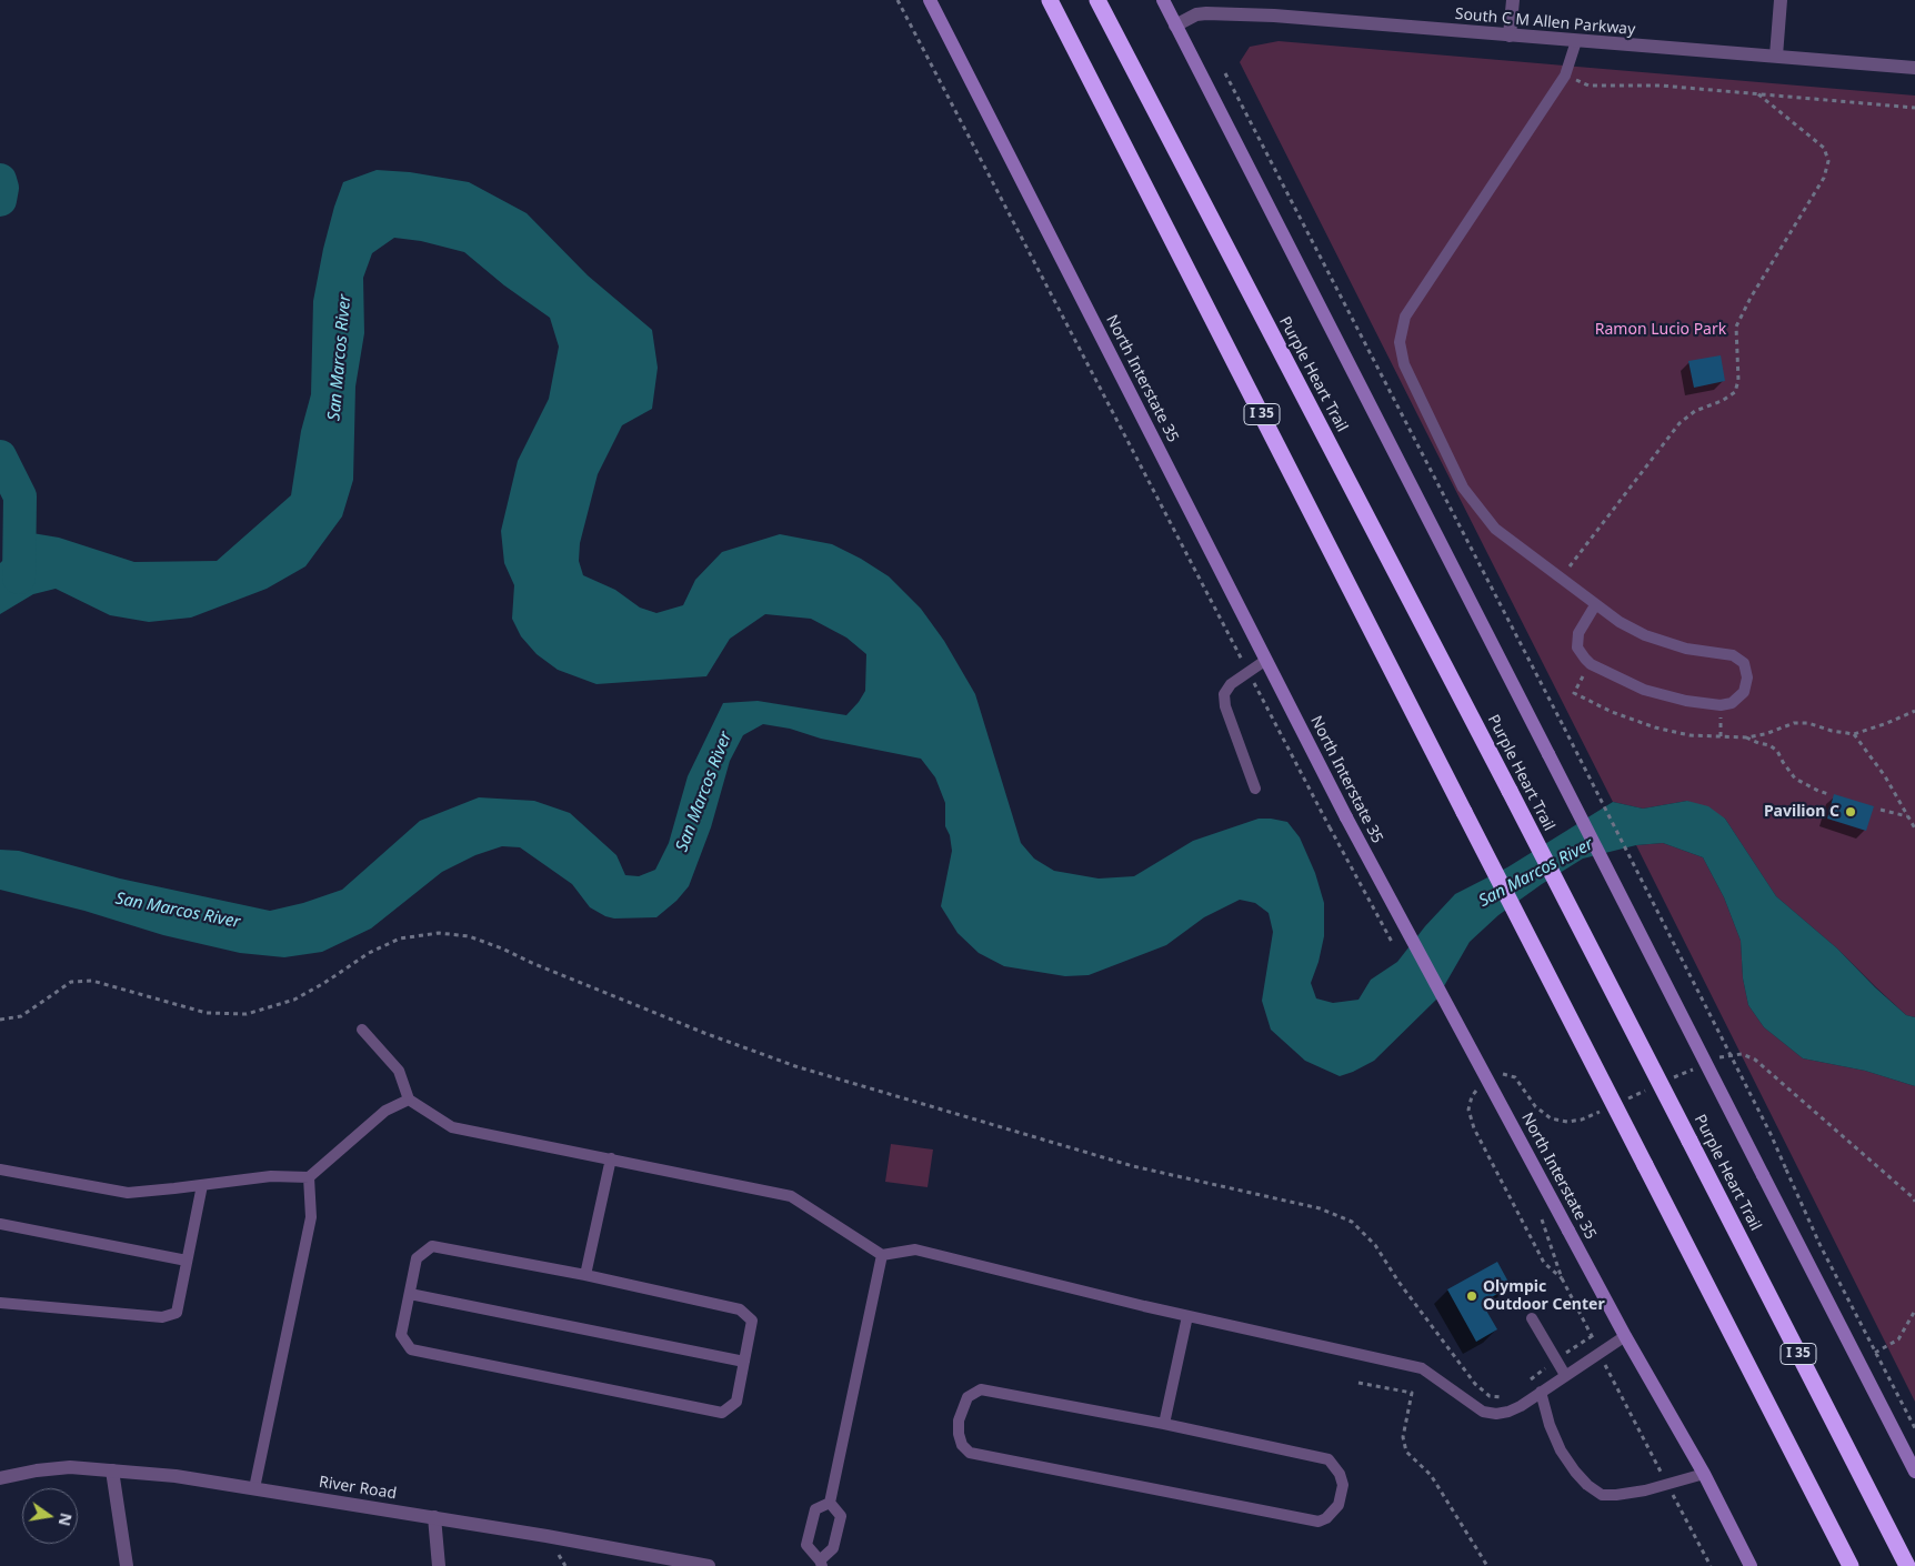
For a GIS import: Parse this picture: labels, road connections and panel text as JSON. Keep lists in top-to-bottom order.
{
  "streets": {
    "highway": ["Purple Heart Trail", "I 35"],
    "main road": ["North Interstate 35"],
    "street": ["South C M Allen Parkway", "River Road"]
  },
  "water": ["San Marcos River"],
  "parks": ["Ramon Lucio Park"],
  "places": ["Pavilion C", "Olympic Outdoor Center"],
  "north": "right"
}
